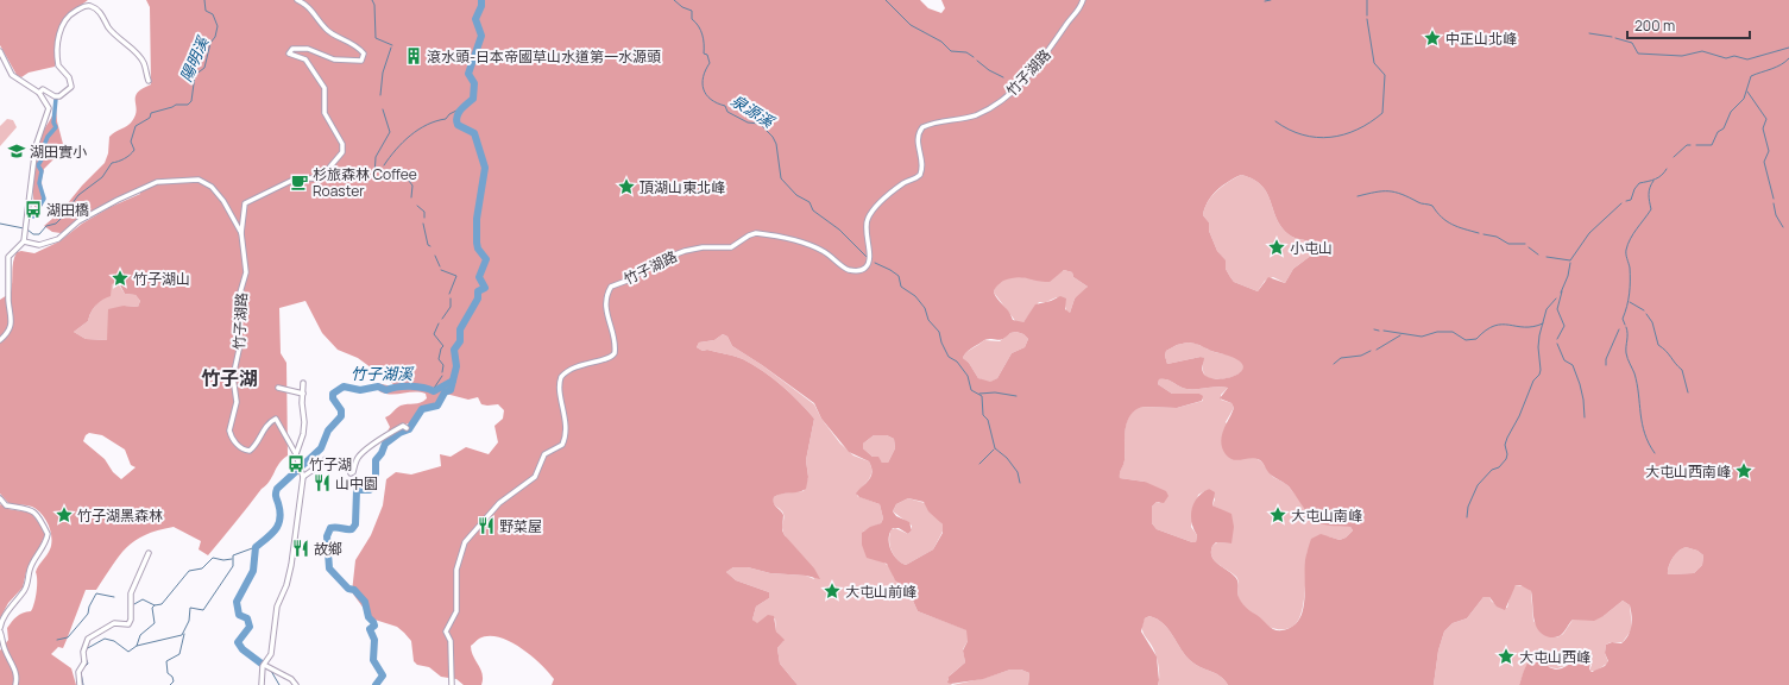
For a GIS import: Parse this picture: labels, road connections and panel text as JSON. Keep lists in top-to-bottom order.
{
  "streets": {
    "street": ["竹子湖路"]
  },
  "districts": ["竹子湖"],
  "water": ["陽明溪", "泉源溪", "竹子湖溪"],
  "places": {
    "place": [
      "中正山北峰",
      "頂湖山東北峰",
      "小屯山",
      "竹子湖山",
      "大屯山西南峰",
      "竹子湖黑森林",
      "大屯山南峰",
      "大屯山前峰",
      "大屯山西峰"
    ],
    "building": ["滾水頭-日本帝國草山水道第一水源頭"],
    "school or university": ["湖田實小"],
    "cafe": ["杉旅森林 Coffee Roaster"],
    "bus stop": ["湖田橋", "竹子湖"],
    "restaurant": ["山中園", "野菜屋", "故鄉"]
  },
  "scale_bar": "200 m"
}
